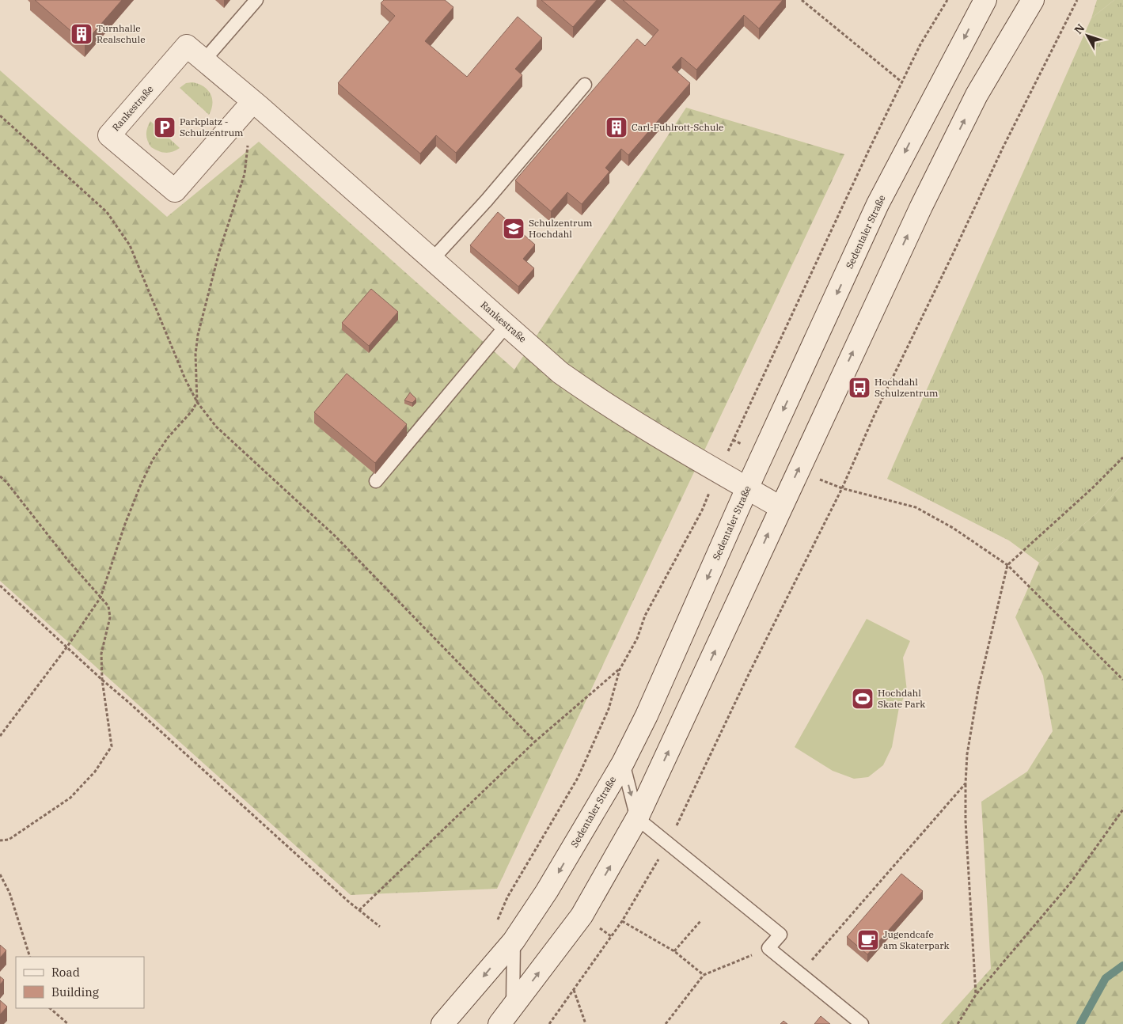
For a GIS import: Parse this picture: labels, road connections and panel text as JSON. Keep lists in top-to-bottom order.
{
  "streets": {
    "street": ["Rankestraße", "Sedentaler Straße"]
  },
  "crossings": [
    ["Rankestraße", "Sedentaler Straße"]
  ],
  "places": {
    "building": ["Turnhalle Realschule", "Carl-Fuhlrott-Schule"],
    "parking": ["Parkplatz - Schulzentrum"],
    "school or university": ["Schulzentrum Hochdahl"],
    "bus stop": ["Hochdahl Schulzentrum"],
    "sports": ["Hochdahl Skate Park"],
    "cafe": ["Jugendcafe am Skaterpark"]
  },
  "legend": ["Road", "Building"],
  "north": "top left"
}
